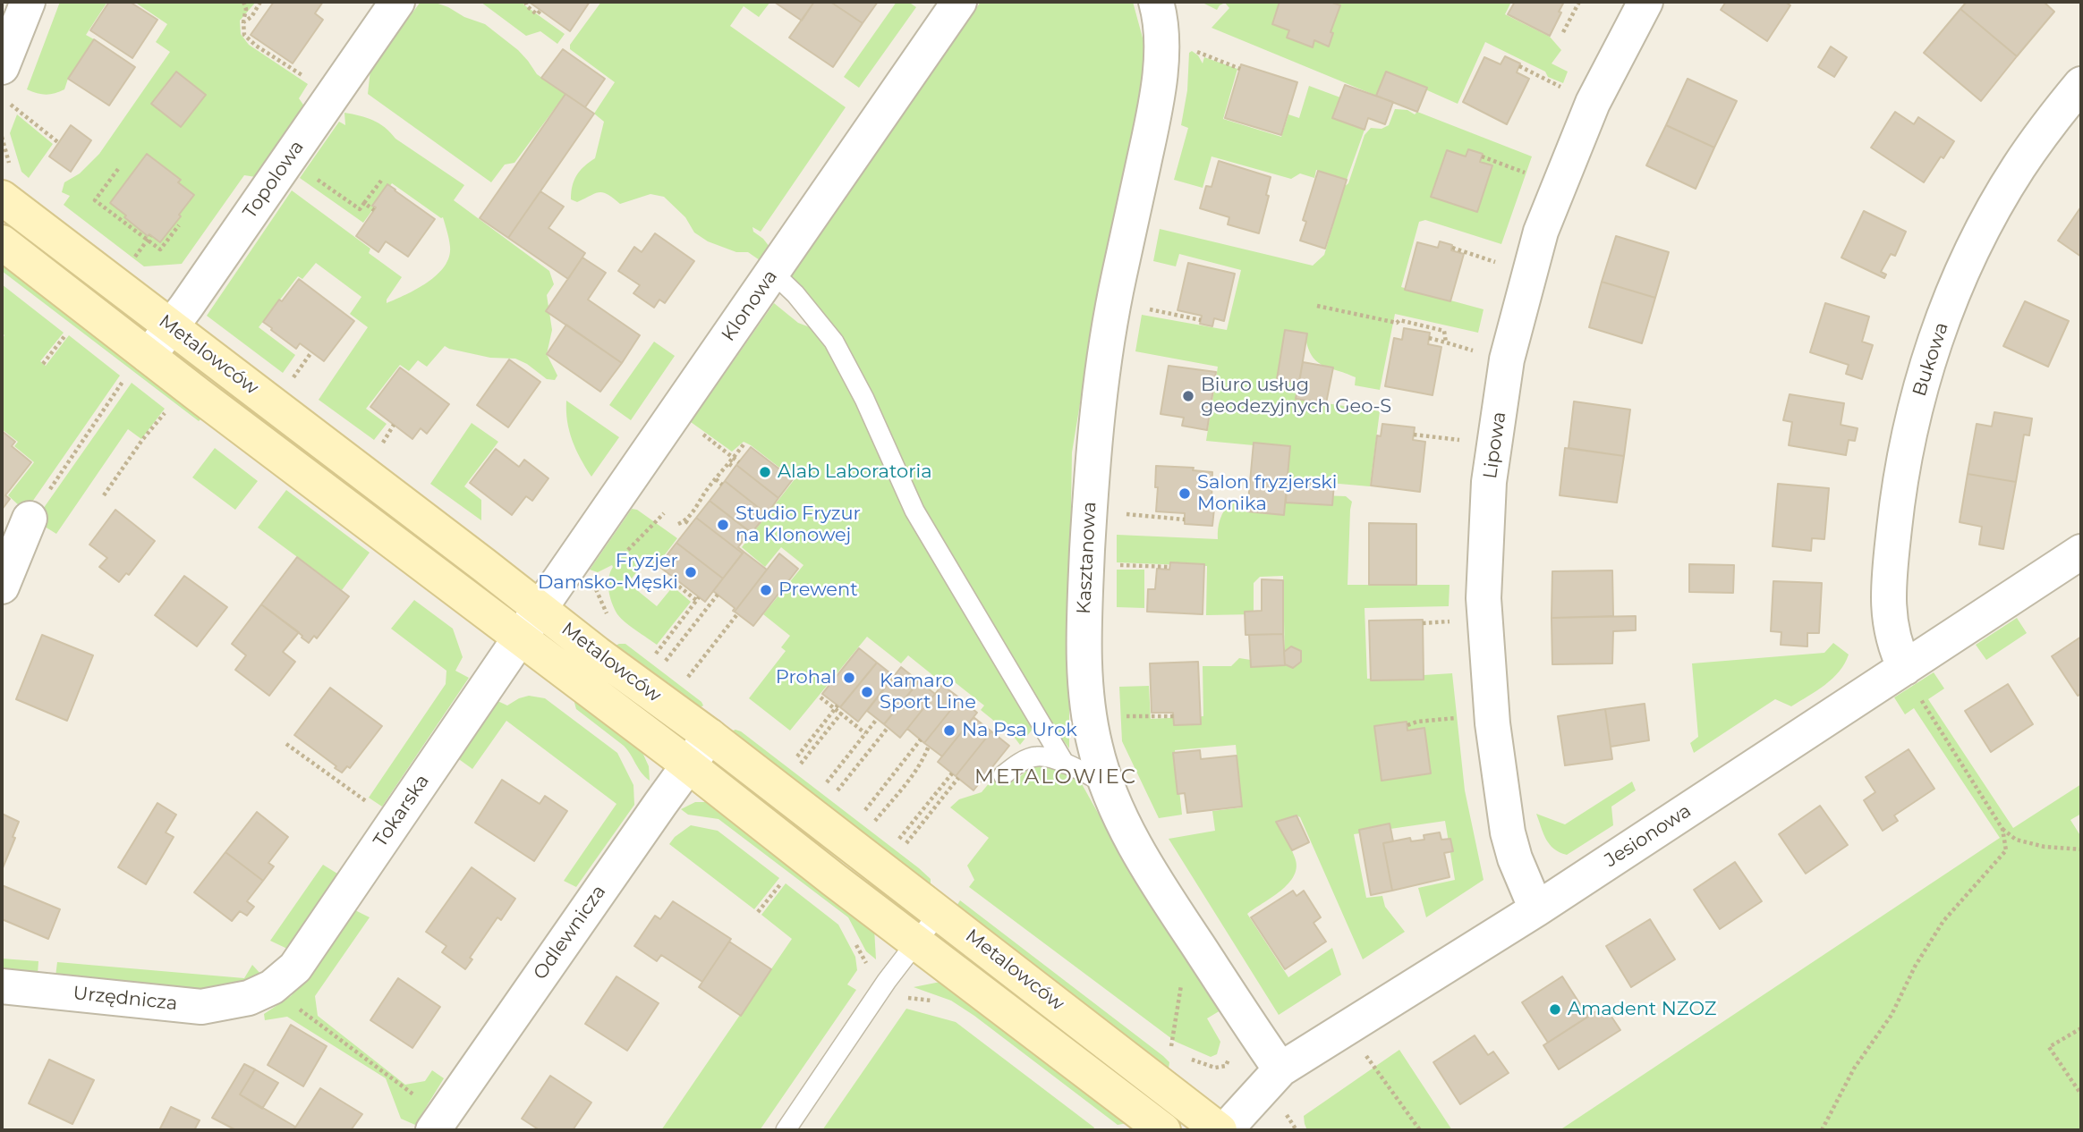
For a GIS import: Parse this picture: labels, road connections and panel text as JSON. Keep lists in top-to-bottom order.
{
  "streets": {
    "street": [
      "Topolowa",
      "Klonowa",
      "Metalowców",
      "Bukowa",
      "Lipowa",
      "Kasztanowa",
      "Tokarska",
      "Jesionowa",
      "Odlewnicza",
      "Urzędnicza"
    ]
  },
  "crossings": [
    ["Topolowa", "Metalowców"],
    ["Klonowa", "Metalowców"],
    ["Klonowa", "Tokarska"],
    ["Metalowców", "Tokarska"],
    ["Metalowców", "Odlewnicza"],
    ["Bukowa", "Jesionowa"],
    ["Lipowa", "Jesionowa"],
    ["Kasztanowa", "Jesionowa"],
    ["Tokarska", "Urzędnicza"]
  ],
  "districts": ["METALOWIEC"],
  "places": [
    "Biuro usług geodezyjnych Geo-S",
    "Alab Laboratoria",
    "Salon fryzjerski Monika",
    "Studio Fryzur na Klonowej",
    "Fryzjer Damsko-Męski",
    "Prewent",
    "Prohal",
    "Kamaro Sport Line",
    "Na Psa Urok",
    "Amadent NZOZ"
  ]
}
